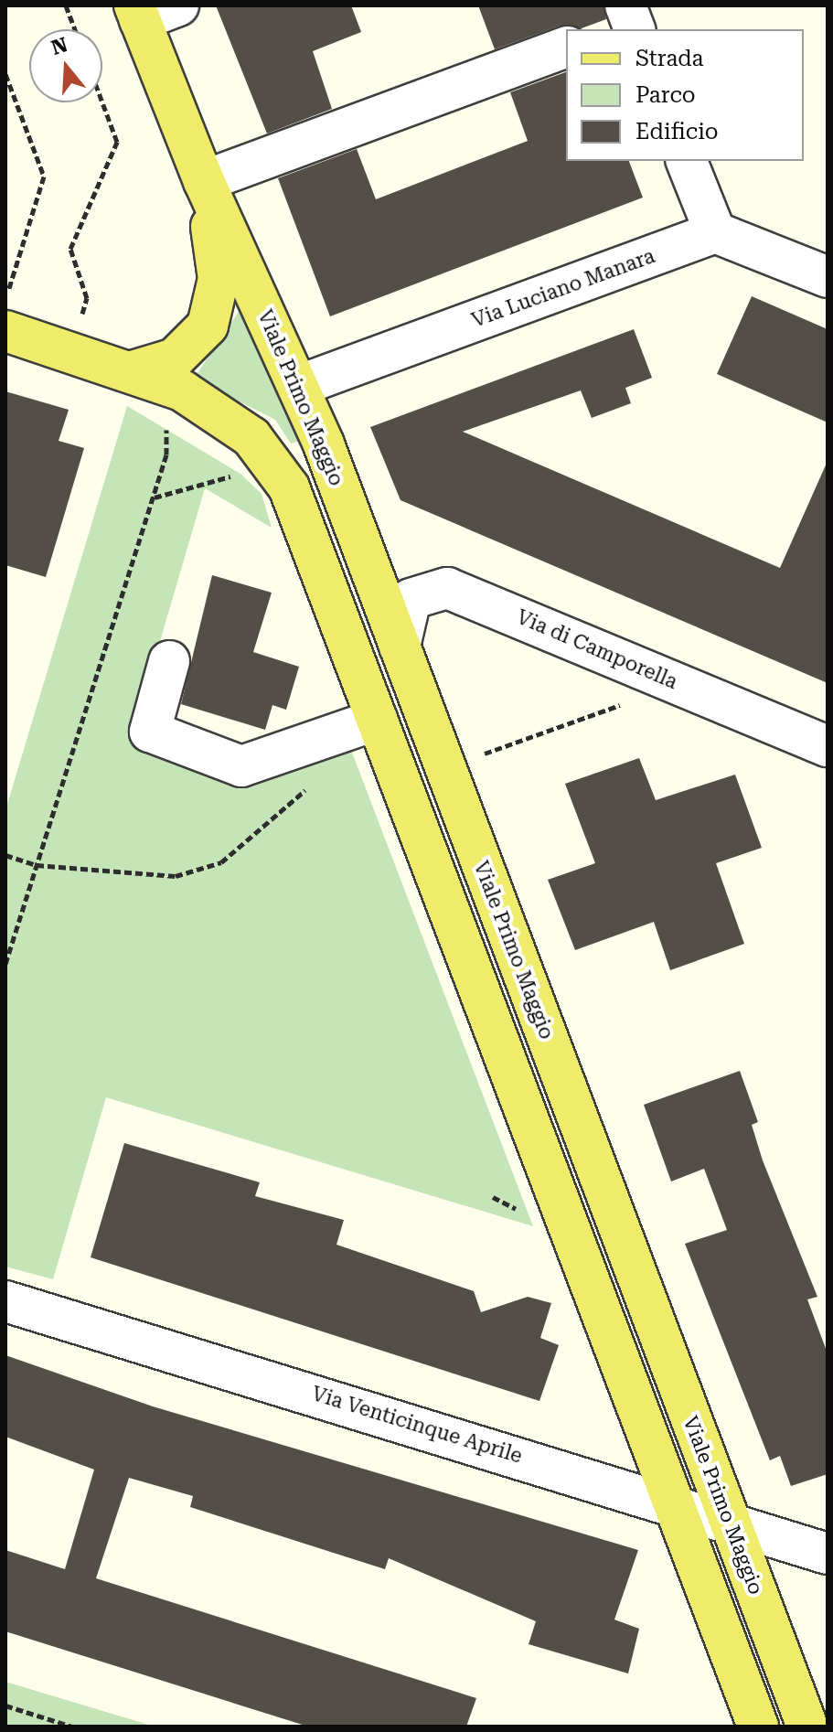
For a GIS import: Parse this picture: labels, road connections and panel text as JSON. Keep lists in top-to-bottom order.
{
  "streets": {
    "main road": ["Viale Primo Maggio"],
    "street": ["Via Luciano Manara", "Via di Camporella", "Via Venticinque Aprile"]
  },
  "crossings": [
    ["Via Luciano Manara", "Viale Primo Maggio"],
    ["Viale Primo Maggio", "Via di Camporella"],
    ["Viale Primo Maggio", "Via Venticinque Aprile"]
  ],
  "legend": ["Strada", "Parco", "Edificio"],
  "north": "top"
}
